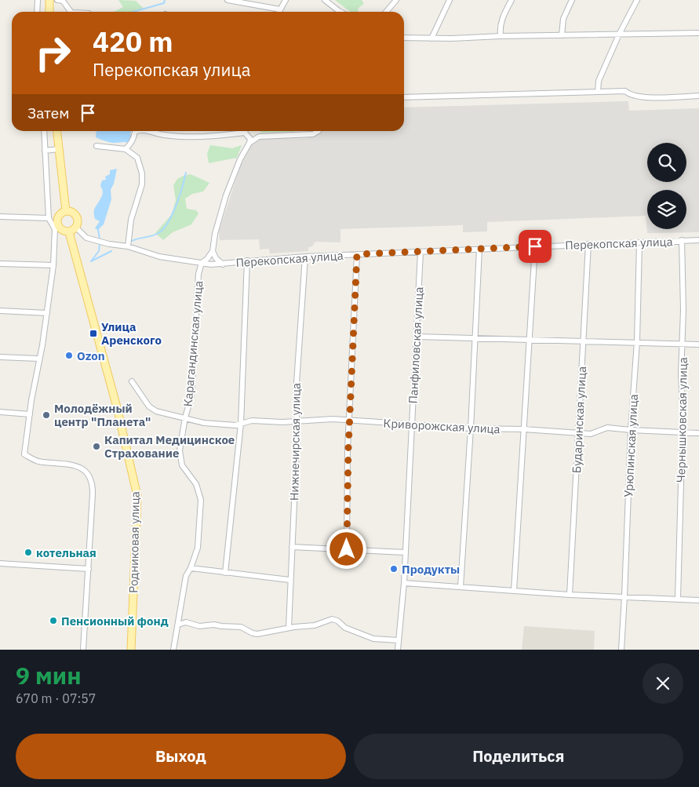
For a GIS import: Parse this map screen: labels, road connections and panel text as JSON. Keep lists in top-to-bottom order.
{
  "streets": {
    "main road": ["Родниковая улица"],
    "street": [
      "Перекопская улица",
      "Карагандинская улица",
      "Панфиловская улица",
      "Бударинская улица",
      "Чернышковская улица",
      "Криворожская улица",
      "Нижнечирская улица",
      "Урюпинская улица"
    ]
  },
  "crossings": [
    ["Перекопская улица", "Карагандинская улица"],
    ["Перекопская улица", "Панфиловская улица"],
    ["Перекопская улица", "Бударинская улица"],
    ["Перекопская улица", "Чернышковская улица"],
    ["Перекопская улица", "Нижнечирская улица"],
    ["Перекопская улица", "Урюпинская улица"],
    ["Перекопская улица", "Родниковая улица"],
    ["Карагандинская улица", "Криворожская улица"],
    ["Панфиловская улица", "Криворожская улица"],
    ["Бударинская улица", "Криворожская улица"],
    ["Чернышковская улица", "Криворожская улица"],
    ["Криворожская улица", "Нижнечирская улица"],
    ["Криворожская улица", "Урюпинская улица"]
  ],
  "places": {
    "transit": ["Улица Аренского"],
    "other": [
      "Ozon",
      "Молодёжный центр \"Планета\"",
      "Капитал Медицинское Страхование",
      "котельная",
      "Продукты",
      "Пенсионный фонд"
    ]
  },
  "page": {
    "turn": ["420 m", "Перекопская улица"],
    "then": "Затем",
    "heading": ["9 мин", "670 m · 07:57"],
    "buttons": ["Выход", "Поделиться"]
  }
}
